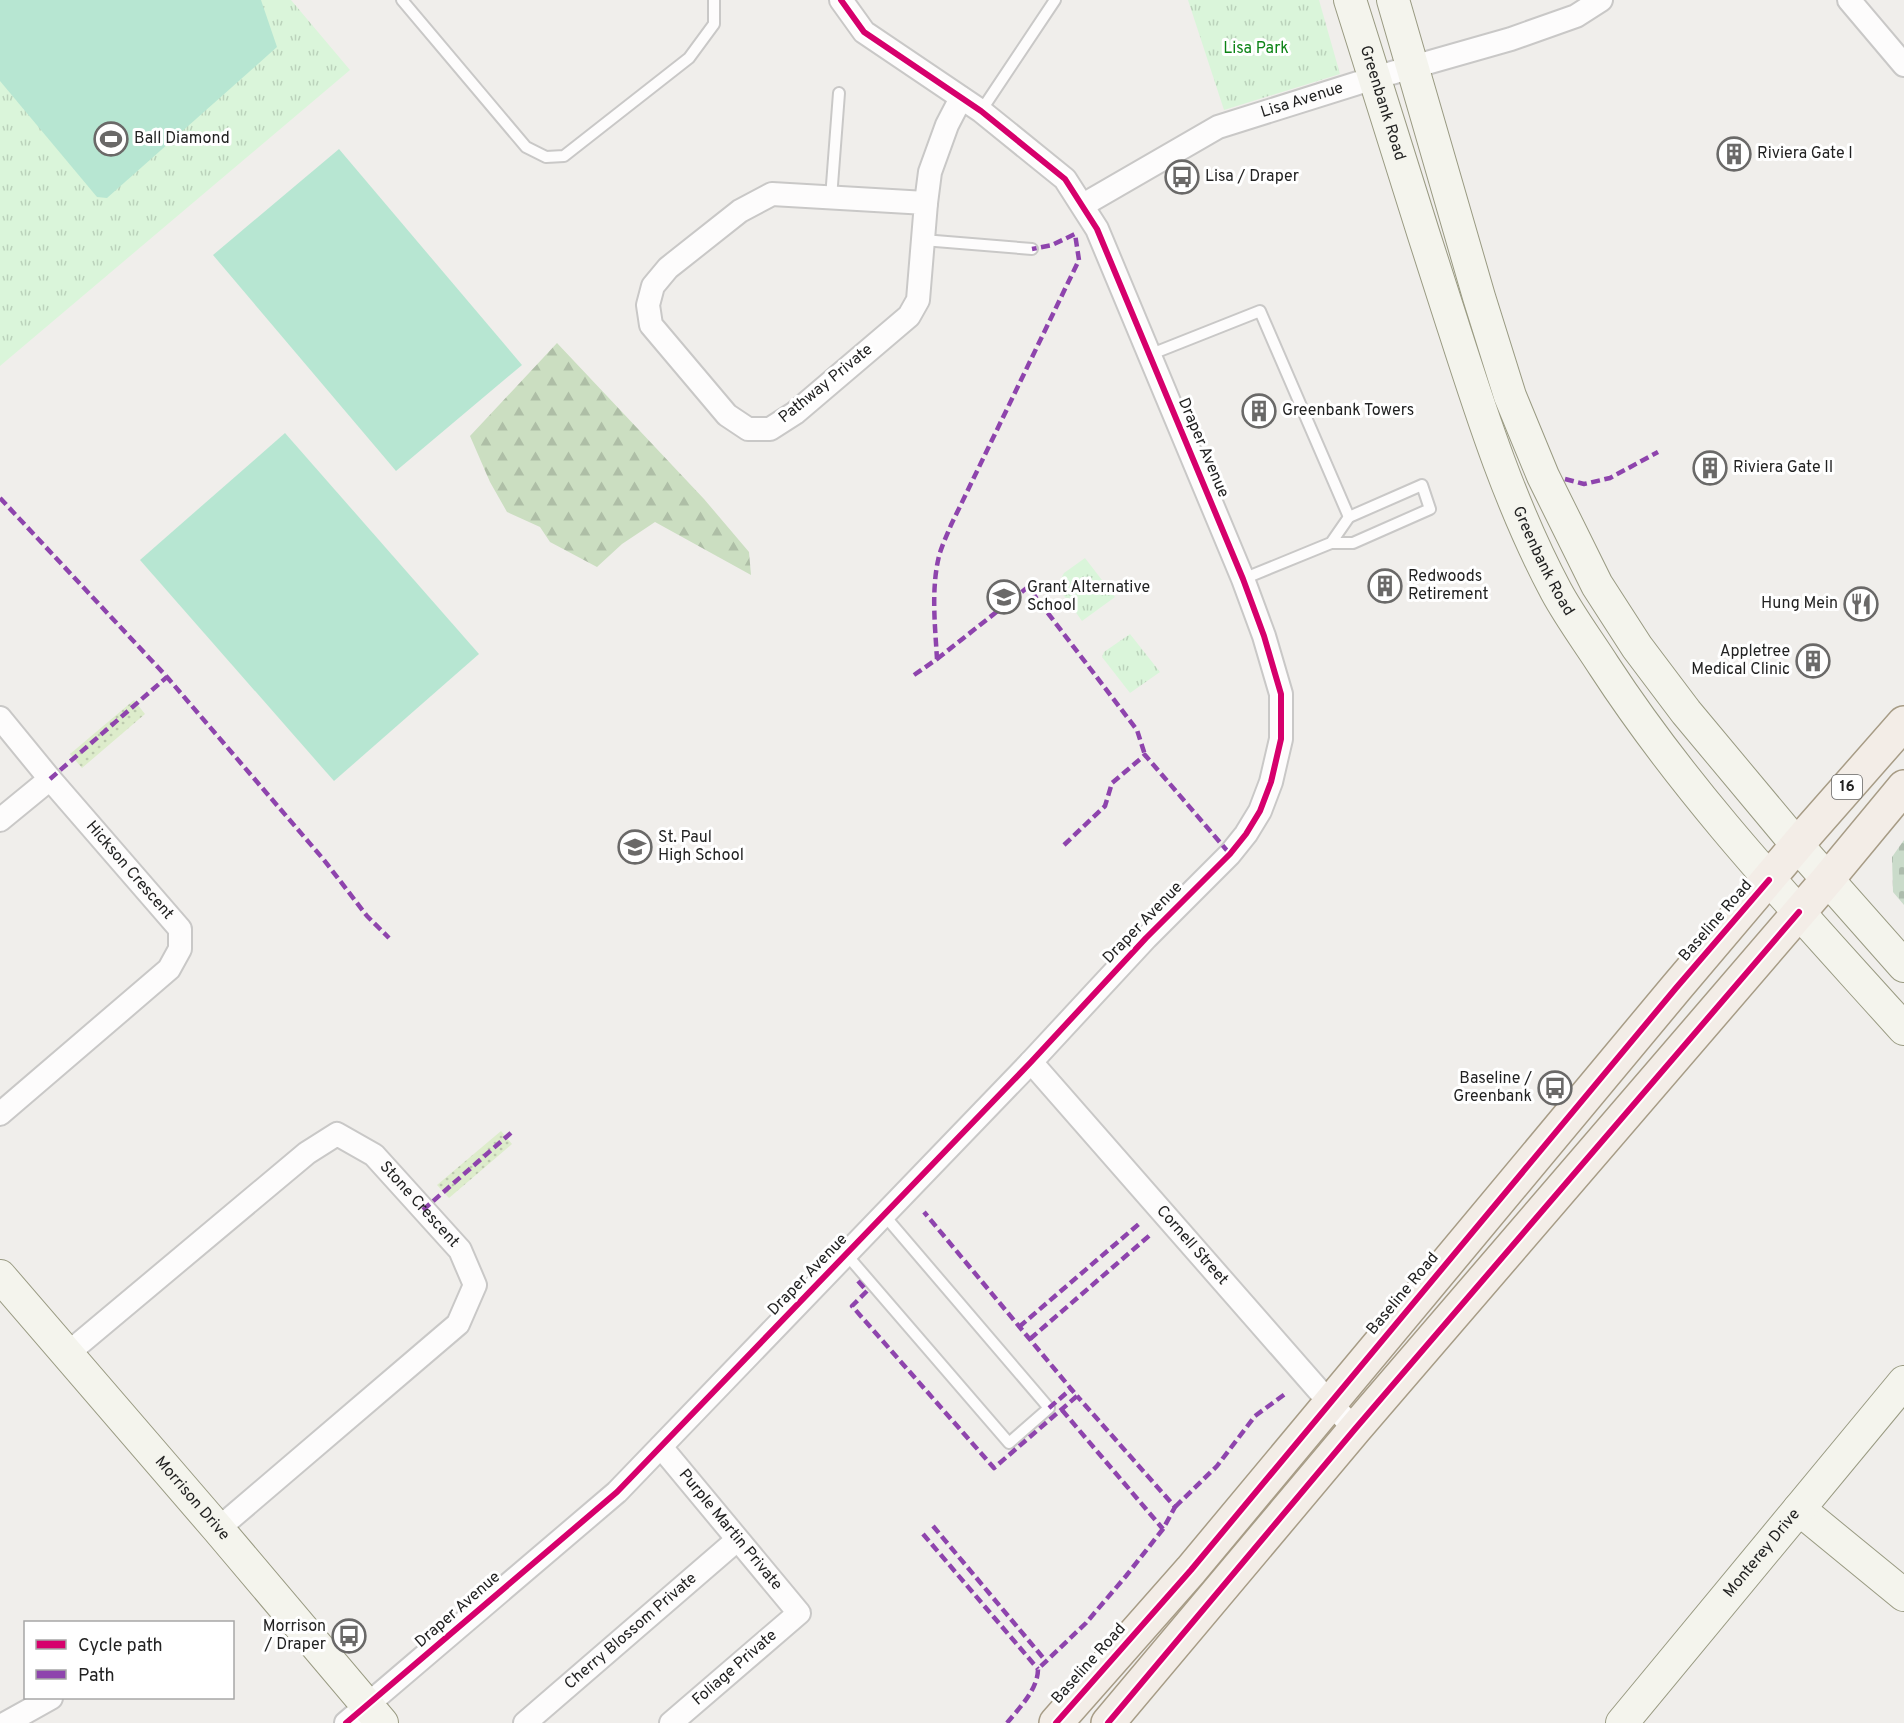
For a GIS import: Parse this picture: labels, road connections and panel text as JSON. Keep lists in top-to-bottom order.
{
  "streets": {
    "main road": [
      "Greenbank Road",
      "16",
      "Baseline Road",
      "Morrison Drive",
      "Monterey Drive"
    ],
    "street": [
      "Lisa Avenue",
      "Pathway Private",
      "Draper Avenue",
      "Hickson Crescent",
      "Stone Crescent",
      "Cornell Street",
      "Purple Martin Private",
      "Cherry Blossom Private",
      "Foliage Private"
    ]
  },
  "crossings": [
    ["Lisa Avenue", "Greenbank Road"],
    ["Lisa Avenue", "Draper Avenue"],
    ["Greenbank Road", "Baseline Road"],
    ["Pathway Private", "Draper Avenue"],
    ["Draper Avenue", "Cornell Street"],
    ["Draper Avenue", "Morrison Drive"],
    ["Draper Avenue", "Purple Martin Private"],
    ["Baseline Road", "Cornell Street"],
    ["Stone Crescent", "Morrison Drive"],
    ["Purple Martin Private", "Cherry Blossom Private"],
    ["Purple Martin Private", "Foliage Private"]
  ],
  "parks": ["Lisa Park"],
  "places": {
    "sports": ["Ball Diamond"],
    "building": [
      "Riviera Gate I",
      "Greenbank Towers",
      "Riviera Gate II",
      "Redwoods Retirement",
      "Appletree Medical Clinic"
    ],
    "bus stop": ["Lisa / Draper", "Baseline / Greenbank", "Morrison / Draper"],
    "school or university": ["Grant Alternative School", "St. Paul High School"],
    "restaurant": ["Hung Mein"]
  },
  "legend": ["Cycle path", "Path"]
}
